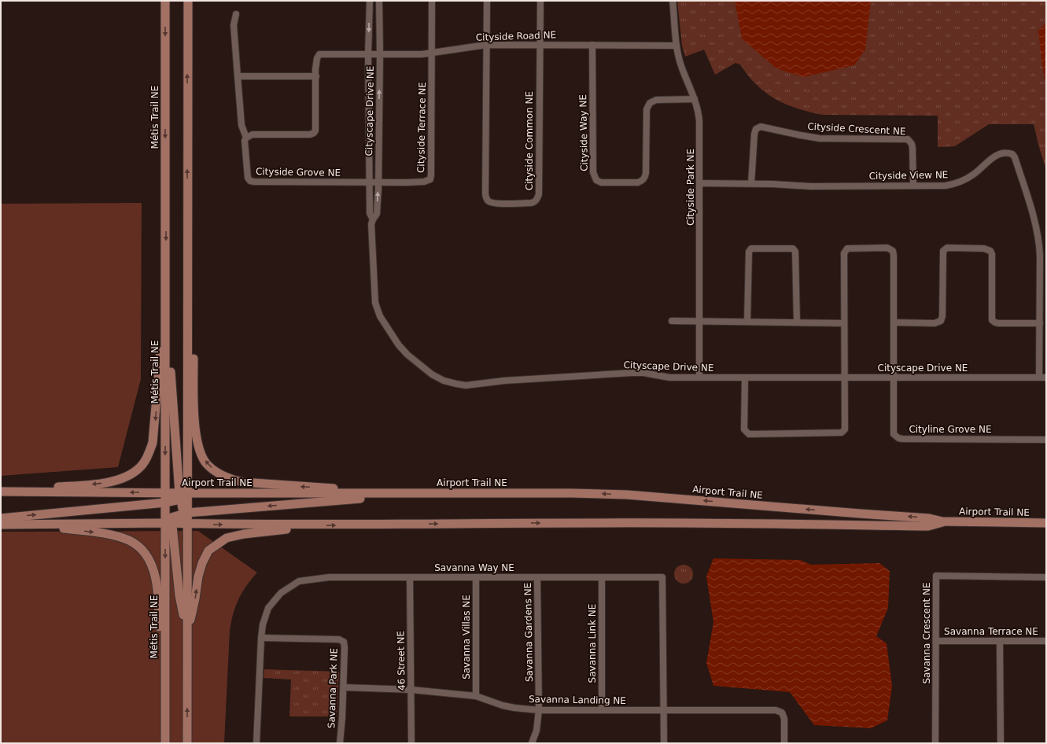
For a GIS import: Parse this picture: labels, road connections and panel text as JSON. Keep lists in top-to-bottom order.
{
  "streets": {
    "main road": ["Métis Trail NE", "Airport Trail NE"],
    "street": [
      "Cityside Road NE",
      "Cityscape Drive NE",
      "Cityside Terrace NE",
      "Cityside Crescent NE",
      "Cityside Way NE",
      "Cityside Common NE",
      "Cityside Grove NE",
      "Cityside View NE",
      "Cityside Park NE",
      "Cityline Grove NE",
      "Savanna Way NE",
      "Savanna Terrace NE",
      "Savanna Gardens NE",
      "Savanna Crescent NE",
      "Savanna Villas NE",
      "Savanna Link NE",
      "46 Street NE",
      "Savanna Park NE",
      "Savanna Landing NE"
    ]
  },
  "crossings": [
    ["Cityside Road NE", "Cityscape Drive NE"],
    ["Cityside Road NE", "Cityside Terrace NE"],
    ["Cityside Road NE", "Cityside Way NE"],
    ["Cityside Road NE", "Cityside Common NE"],
    ["Cityside Road NE", "Cityside Park NE"],
    ["Cityscape Drive NE", "Cityside Terrace NE"],
    ["Cityscape Drive NE", "Cityside Grove NE"],
    ["Cityscape Drive NE", "Cityside View NE"],
    ["Cityscape Drive NE", "Cityside Park NE"],
    ["Cityscape Drive NE", "Cityline Grove NE"],
    ["Métis Trail NE", "Airport Trail NE"],
    ["Cityside Terrace NE", "Cityside Grove NE"],
    ["Cityside Crescent NE", "Cityside View NE"],
    ["Cityside Way NE", "Cityside Park NE"],
    ["Cityside View NE", "Cityside Park NE"],
    ["Savanna Way NE", "Savanna Gardens NE"],
    ["Savanna Way NE", "Savanna Villas NE"],
    ["Savanna Way NE", "Savanna Link NE"],
    ["Savanna Way NE", "46 Street NE"],
    ["Savanna Way NE", "Savanna Park NE"],
    ["Savanna Way NE", "Savanna Landing NE"],
    ["Savanna Terrace NE", "Savanna Crescent NE"],
    ["Savanna Gardens NE", "Savanna Landing NE"],
    ["Savanna Villas NE", "Savanna Landing NE"],
    ["Savanna Link NE", "Savanna Landing NE"],
    ["46 Street NE", "Savanna Landing NE"],
    ["Savanna Park NE", "Savanna Landing NE"]
  ]
}
